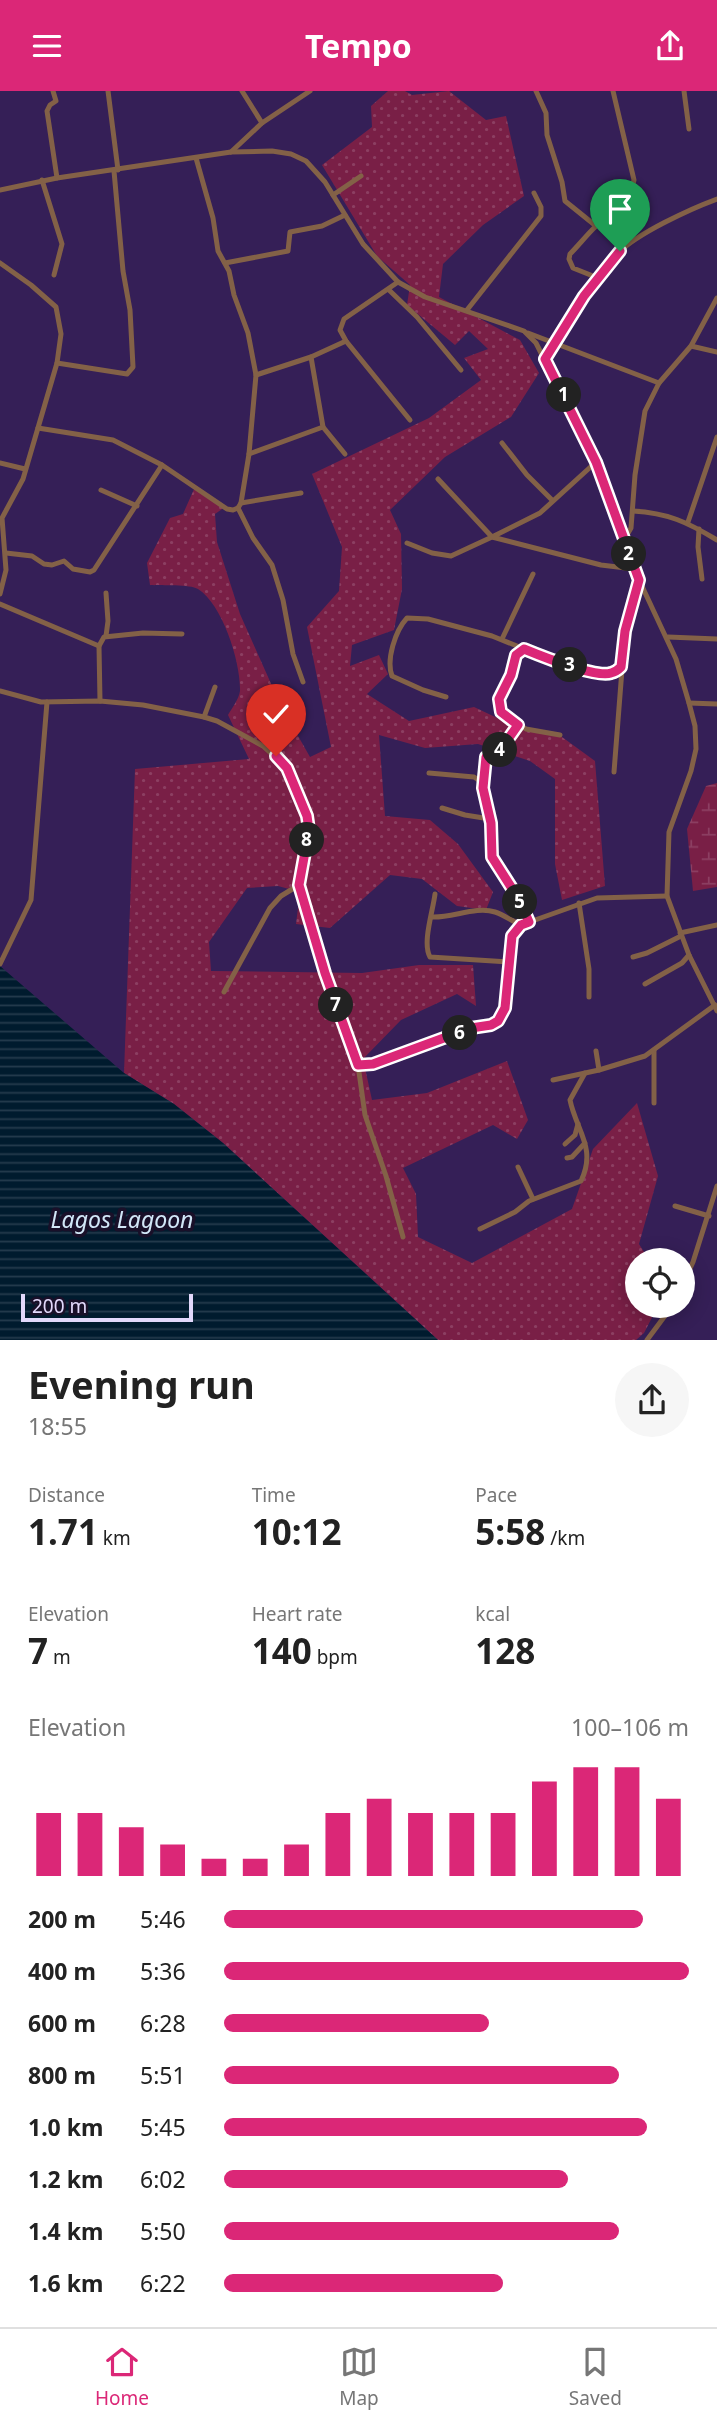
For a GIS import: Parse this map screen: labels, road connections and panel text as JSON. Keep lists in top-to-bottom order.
{
  "water": ["Lagos Lagoon"],
  "scale_bar": "200 m",
  "page": {
    "header": "Tempo",
    "pins": [
      "1",
      "2",
      "3",
      "4",
      "8",
      "5",
      "7",
      "6"
    ],
    "scale": "200 m",
    "heading": ["Evening run", "18:55"],
    "stats": [
      ["Distance", "1.71 km"],
      ["Time", "10:12"],
      ["Pace", "5:58 /km"],
      ["Elevation", "7 m"],
      ["Heart rate", "140 bpm"],
      ["kcal", "128"]
    ],
    "chart": ["Elevation", "100–106 m"],
    "list": [
      {
        "name": "200 m",
        "note": "5:46"
      },
      {
        "name": "400 m",
        "note": "5:36"
      },
      {
        "name": "600 m",
        "note": "6:28"
      },
      {
        "name": "800 m",
        "note": "5:51"
      },
      {
        "name": "1.0 km",
        "note": "5:45"
      },
      {
        "name": "1.2 km",
        "note": "6:02"
      },
      {
        "name": "1.4 km",
        "note": "5:50"
      },
      {
        "name": "1.6 km",
        "note": "6:22"
      }
    ],
    "tabs": ["Home", "Map", "Saved"]
  }
}
